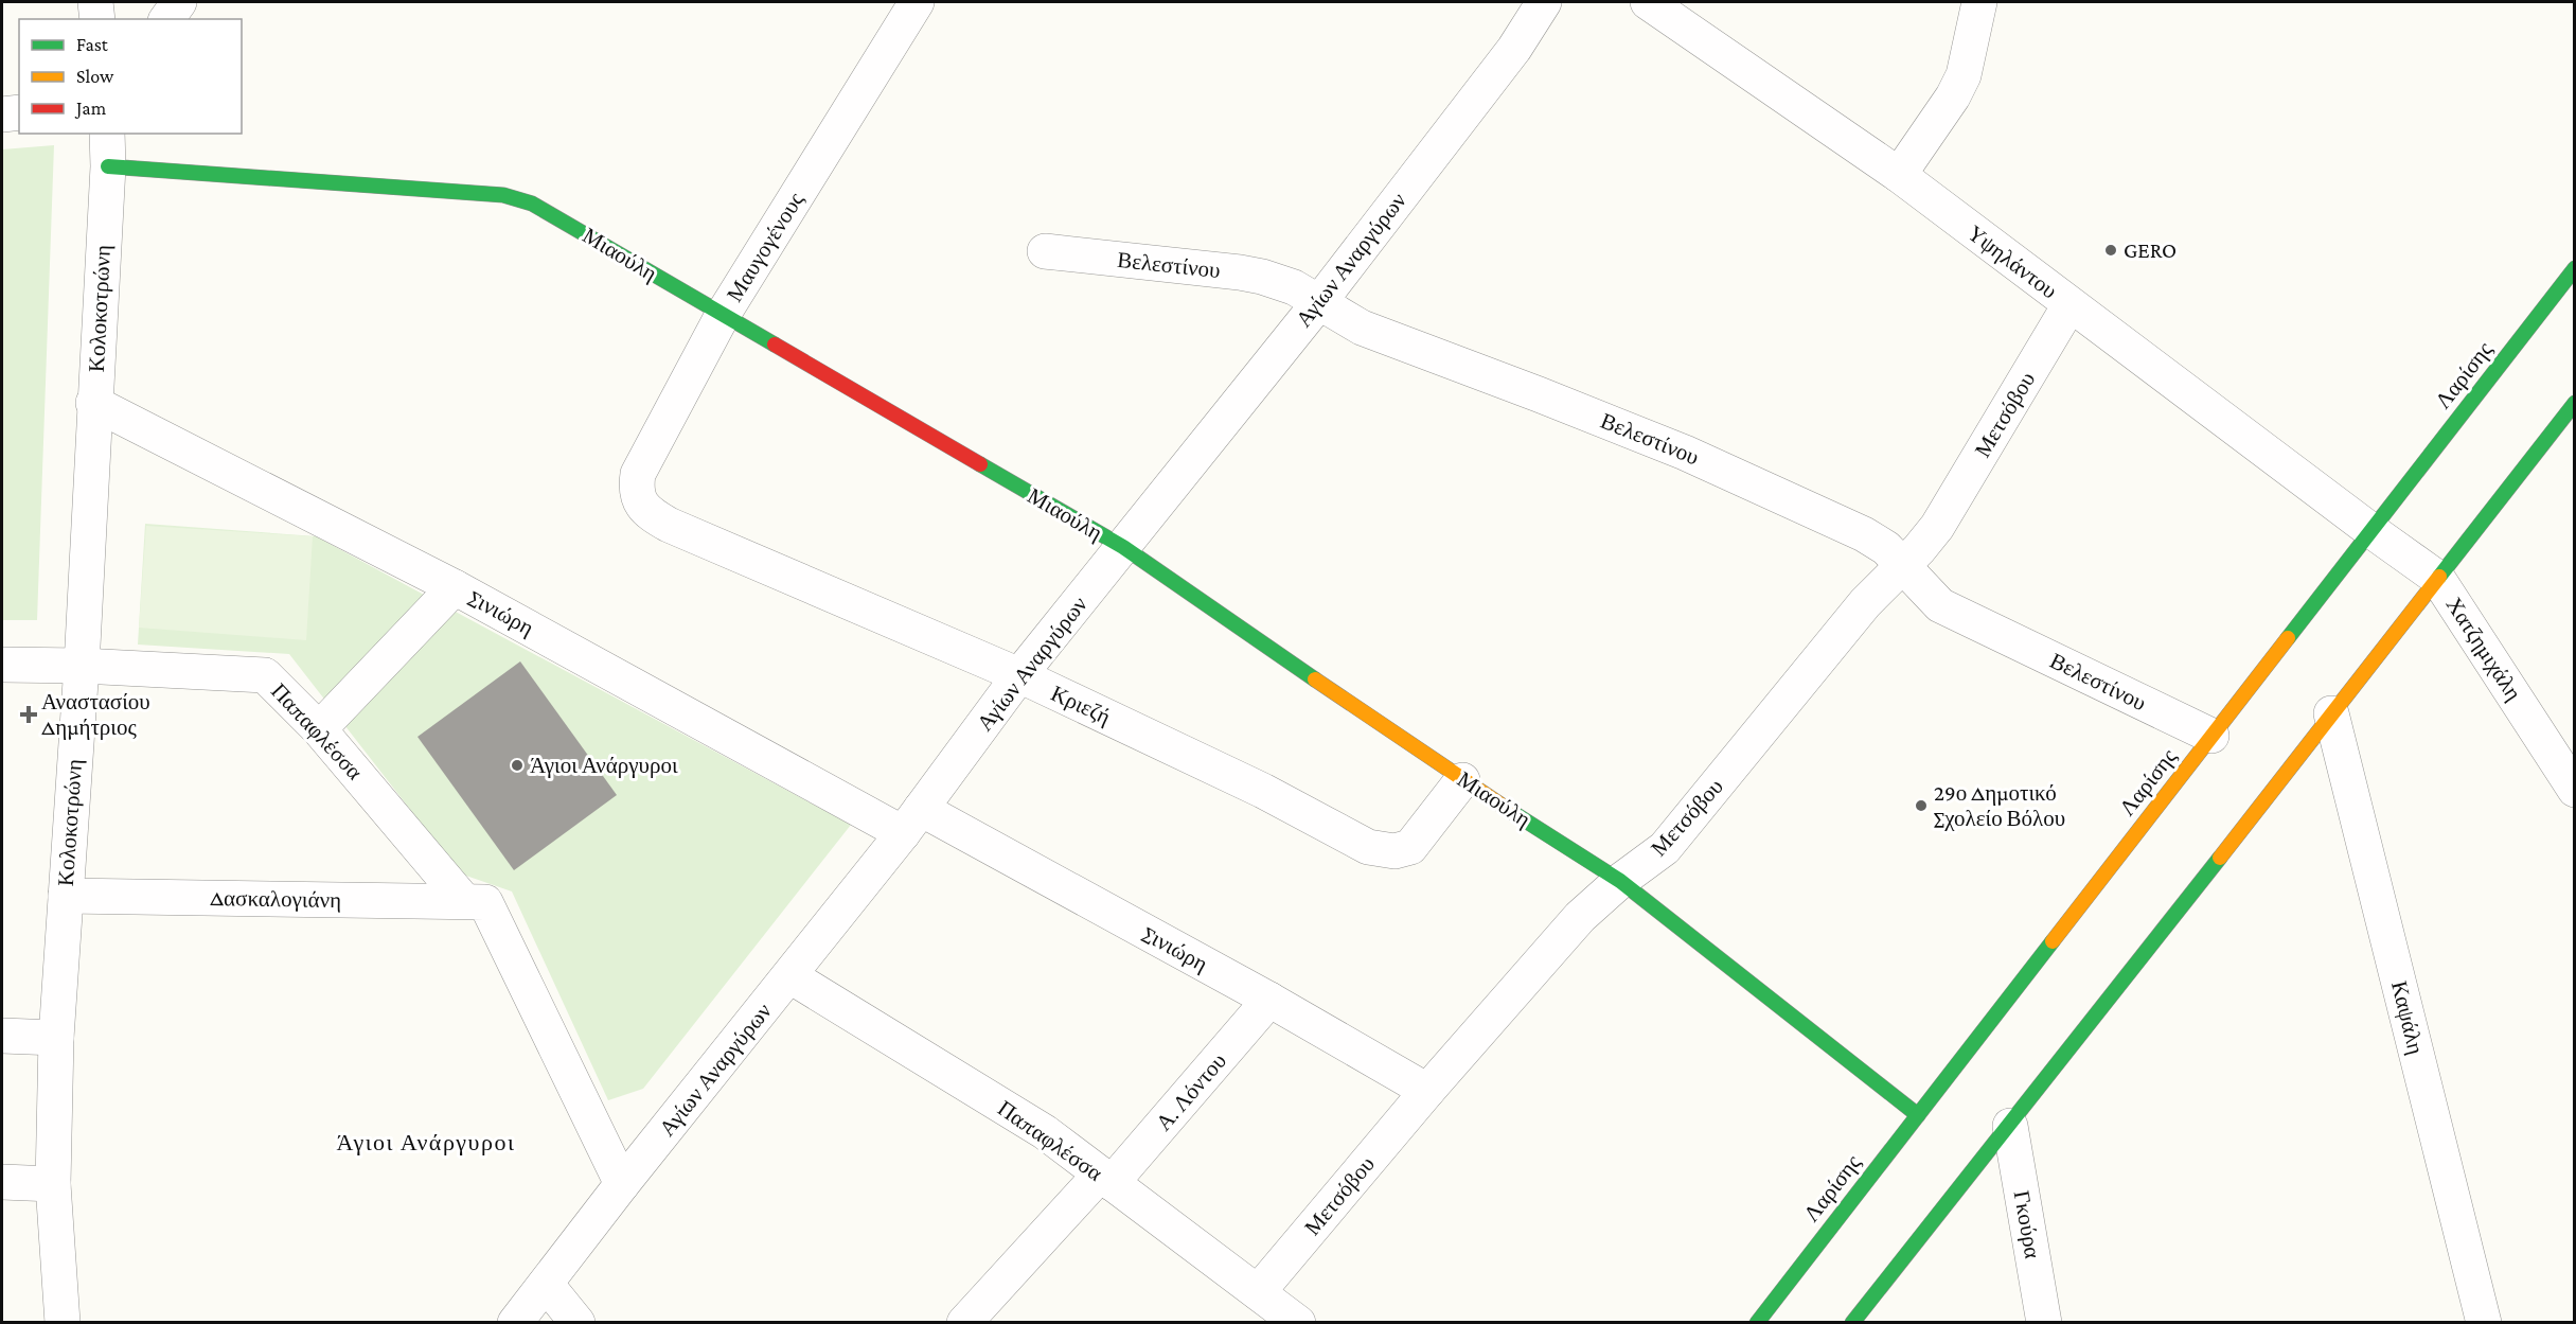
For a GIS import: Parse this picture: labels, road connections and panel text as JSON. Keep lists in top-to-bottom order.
{
  "streets": {
    "main road": ["Μιαούλη", "Λαρίσης"],
    "street": [
      "Μαυγογένους",
      "Αγίων Αναργύρων",
      "Υψηλάντου",
      "Βελεστίνου",
      "Κολοκοτρώνη",
      "Μετσόβου",
      "Σινιώρη",
      "Χατζημιχάλη",
      "Κριεζή",
      "Παπαφλέσσα",
      "Δασκαλογιάνη",
      "Καψάλη",
      "Α. Λόντου",
      "Γκούρα"
    ]
  },
  "crossings": [
    ["Μαυγογένους", "Μιαούλη"],
    ["Μαυγογένους", "Κριεζή"],
    ["Μιαούλη", "Αγίων Αναργύρων"],
    ["Μιαούλη", "Κολοκοτρώνη"],
    ["Μιαούλη", "Λαρίσης"],
    ["Μιαούλη", "Μετσόβου"],
    ["Μιαούλη", "Κριεζή"],
    ["Αγίων Αναργύρων", "Βελεστίνου"],
    ["Αγίων Αναργύρων", "Σινιώρη"],
    ["Αγίων Αναργύρων", "Κριεζή"],
    ["Αγίων Αναργύρων", "Παπαφλέσσα"],
    ["Υψηλάντου", "Λαρίσης"],
    ["Υψηλάντου", "Μετσόβου"],
    ["Υψηλάντου", "Χατζημιχάλη"],
    ["Βελεστίνου", "Λαρίσης"],
    ["Βελεστίνου", "Μετσόβου"],
    ["Κολοκοτρώνη", "Σινιώρη"],
    ["Κολοκοτρώνη", "Παπαφλέσσα"],
    ["Κολοκοτρώνη", "Δασκαλογιάνη"],
    ["Λαρίσης", "Χατζημιχάλη"],
    ["Μετσόβου", "Σινιώρη"],
    ["Μετσόβου", "Παπαφλέσσα"],
    ["Σινιώρη", "Α. Λόντου"],
    ["Παπαφλέσσα", "Δασκαλογιάνη"],
    ["Παπαφλέσσα", "Α. Λόντου"]
  ],
  "districts": ["Άγιοι Ανάργυροι"],
  "places": {
    "other": ["GERO", "Άγιοι Ανάργυροι", "29ο Δημοτικό Σχολείο Βόλου"],
    "health": ["Αναστασίου Δημήτριος"]
  },
  "legend": ["Fast", "Slow", "Jam"]
}
